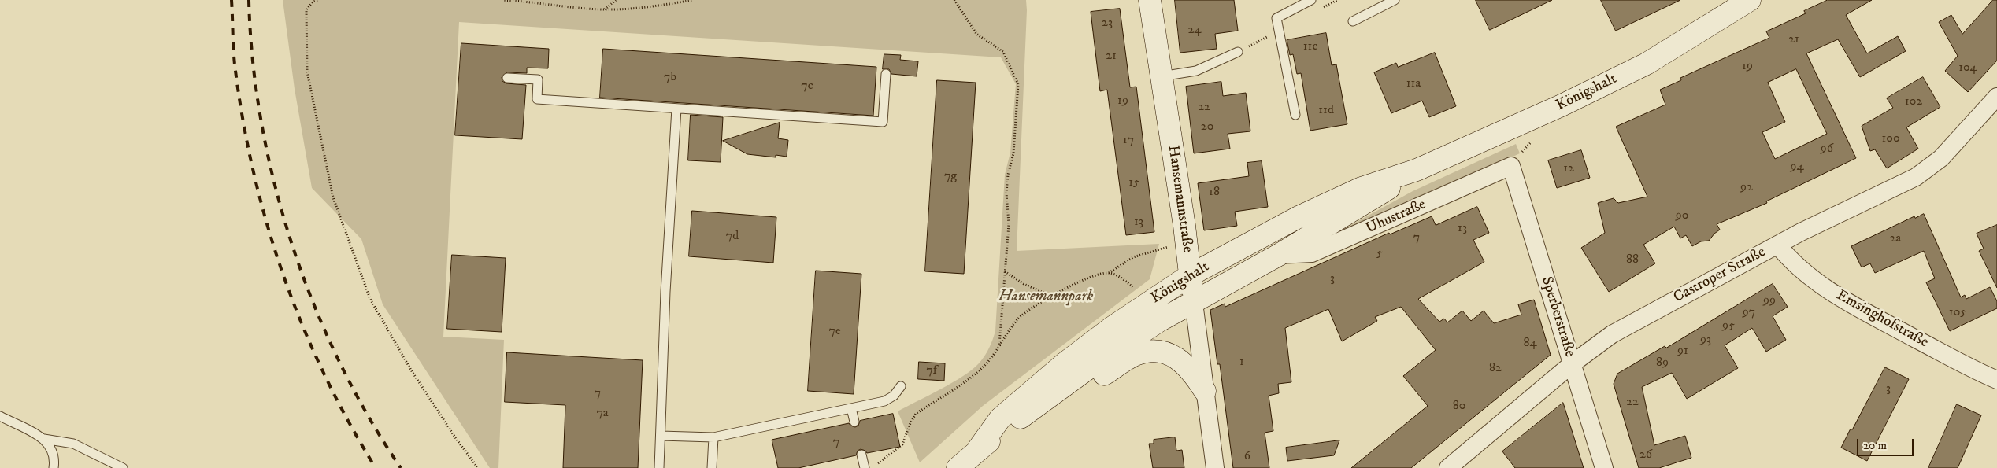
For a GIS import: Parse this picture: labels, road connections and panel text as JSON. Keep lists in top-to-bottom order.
{
  "streets": {
    "main road": ["Königshalt", "Hansemannstraße"],
    "street": [
      "Uhustraße",
      "Castroper Straße",
      "Sperberstraße",
      "Emsinghofstraße"
    ]
  },
  "crossings": [
    ["Königshalt", "Hansemannstraße"],
    ["Königshalt", "Uhustraße"],
    ["Uhustraße", "Sperberstraße"],
    ["Castroper Straße", "Sperberstraße"],
    ["Castroper Straße", "Emsinghofstraße"]
  ],
  "parks": ["Hansemannpark"],
  "house_numbers": [
    "23",
    "24",
    "21",
    "11c",
    "21",
    "19",
    "104",
    "7b",
    "11a",
    "7c",
    "19",
    "102",
    "22",
    "11d",
    "20",
    "100",
    "17",
    "96",
    "94",
    "12",
    "7g",
    "15",
    "92",
    "18",
    "90",
    "13",
    "13",
    "7d",
    "7",
    "2a",
    "5",
    "88",
    "3",
    "99",
    "97",
    "105",
    "95",
    "7e",
    "93",
    "84",
    "91",
    "1",
    "89",
    "82",
    "7f",
    "3",
    "7",
    "22",
    "80",
    "7a",
    "7",
    "26",
    "6"
  ],
  "scale_bar": "20 m"
}
